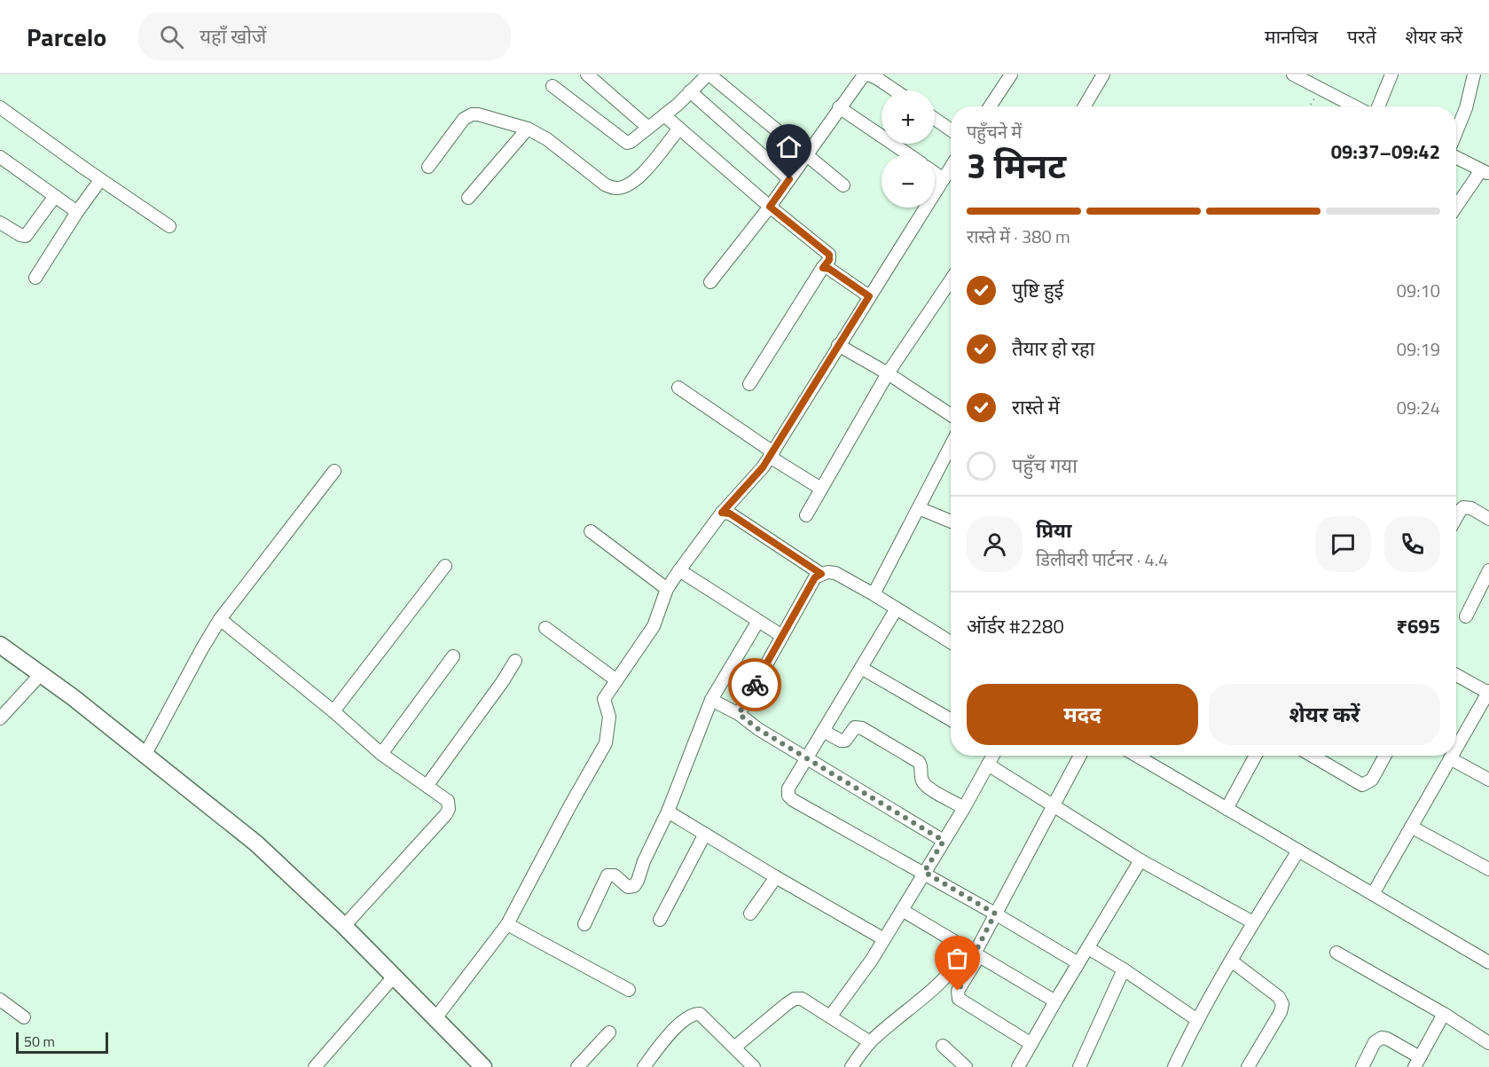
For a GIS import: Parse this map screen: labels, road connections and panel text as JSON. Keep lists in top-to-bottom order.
{
  "scale_bar": "50 m",
  "page": {
    "header": "Parcelo",
    "search": "यहाँ खोजें",
    "nav": ["मानचित्र", "परतें", "शेयर करें"],
    "map_buttons": ["+", "−"],
    "heading": ["3 मिनट", "पहुँचने में", "09:37–09:42"],
    "panel": [
      "प्रिया",
      "डिलीवरी पार्टनर · 4.4",
      "ऑर्डर #2280",
      "₹695"
    ],
    "bar": "रास्ते में · 380 m",
    "list": [
      ["पुष्टि हुई", "09:10"],
      ["तैयार हो रहा", "09:19"],
      ["रास्ते में", "09:24"],
      "पहुँच गया"
    ],
    "buttons": ["मदद", "शेयर करें"],
    "scale": "50 m"
  }
}
